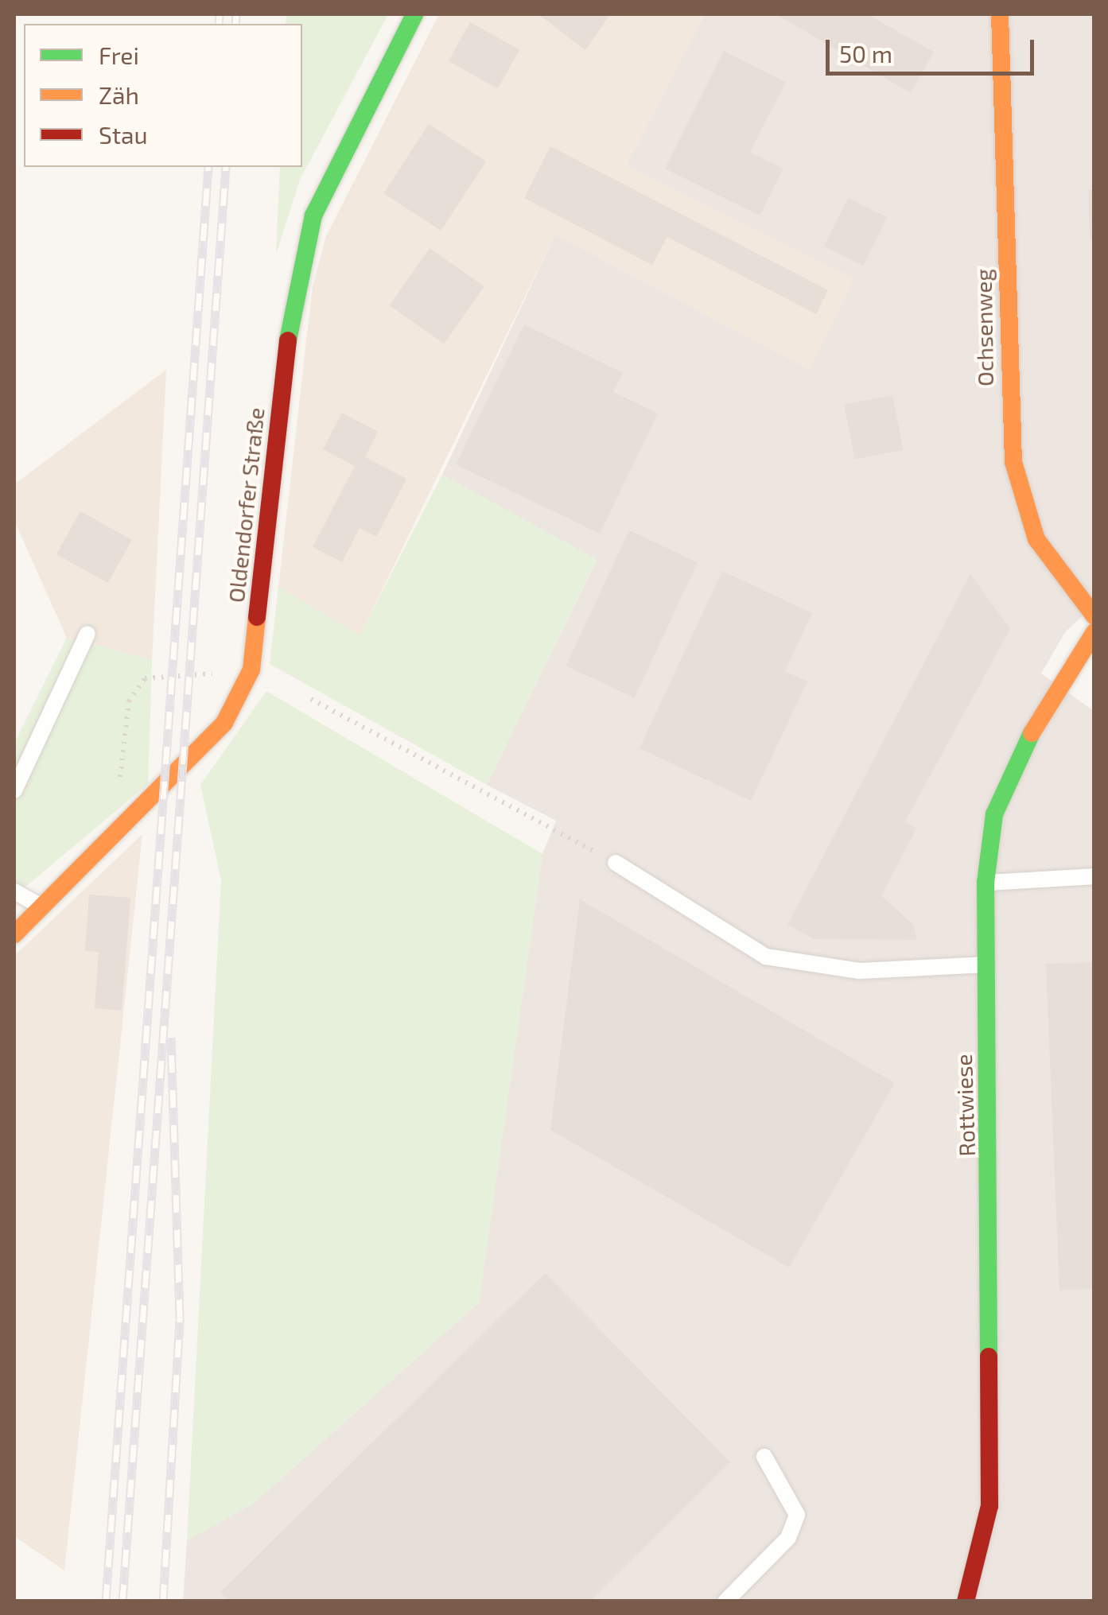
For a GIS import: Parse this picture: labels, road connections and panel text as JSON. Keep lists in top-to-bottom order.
{
  "streets": {
    "street": ["Ochsenweg", "Oldendorfer Straße", "Rottwiese"]
  },
  "legend": ["Frei", "Zäh", "Stau"],
  "scale_bar": "50 m"
}
